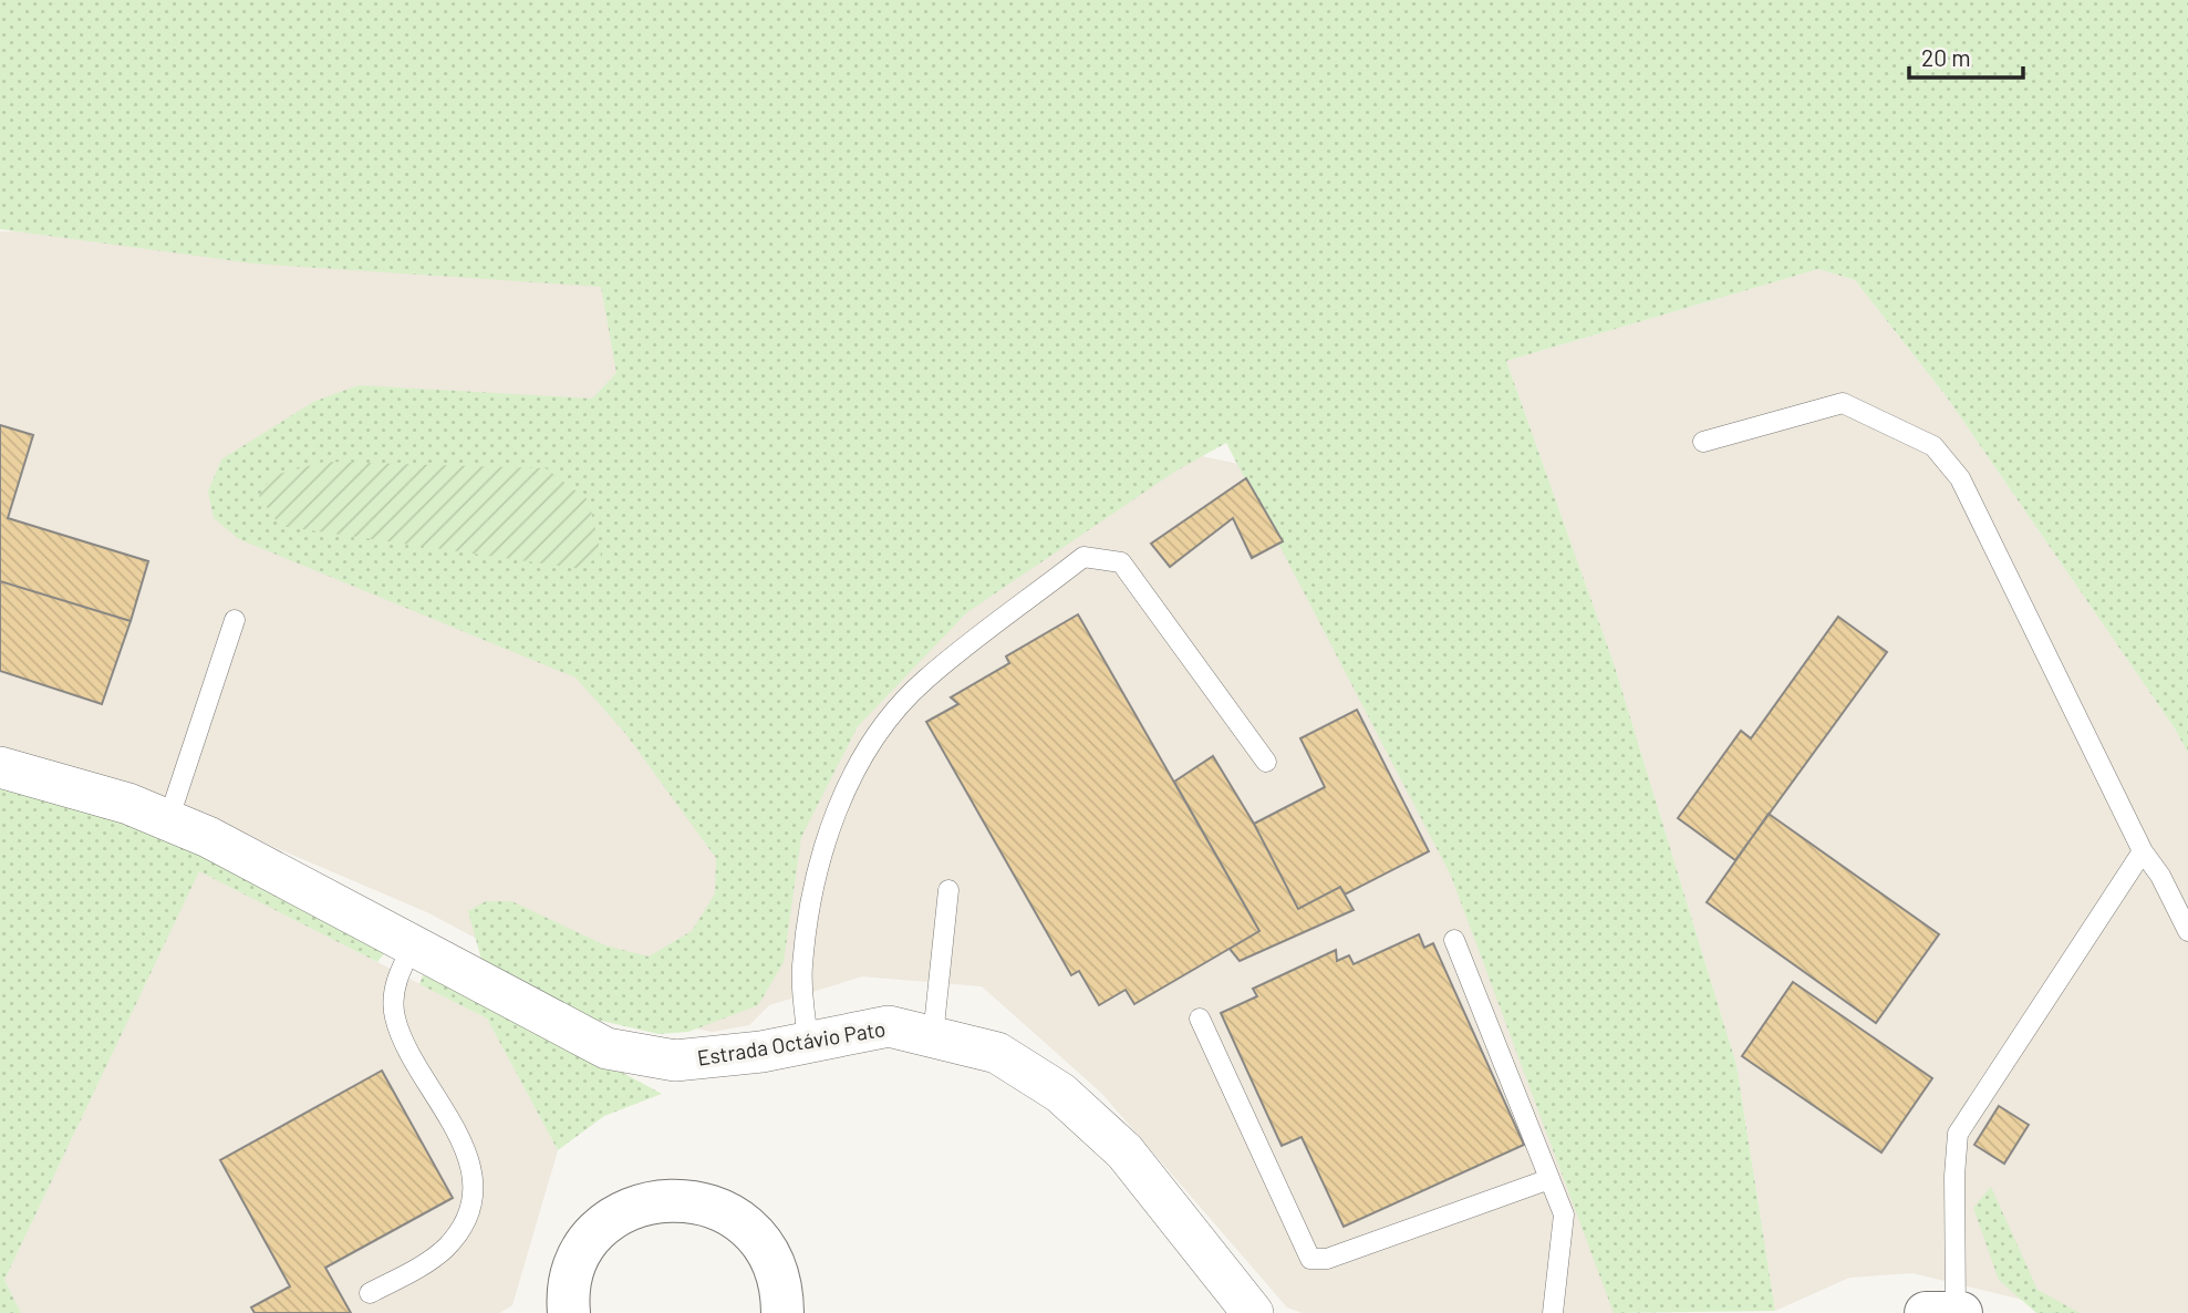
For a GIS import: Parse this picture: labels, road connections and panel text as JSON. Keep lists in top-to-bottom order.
{
  "streets": {
    "street": ["Estrada Octávio Pato"]
  },
  "scale_bar": "20 m"
}
